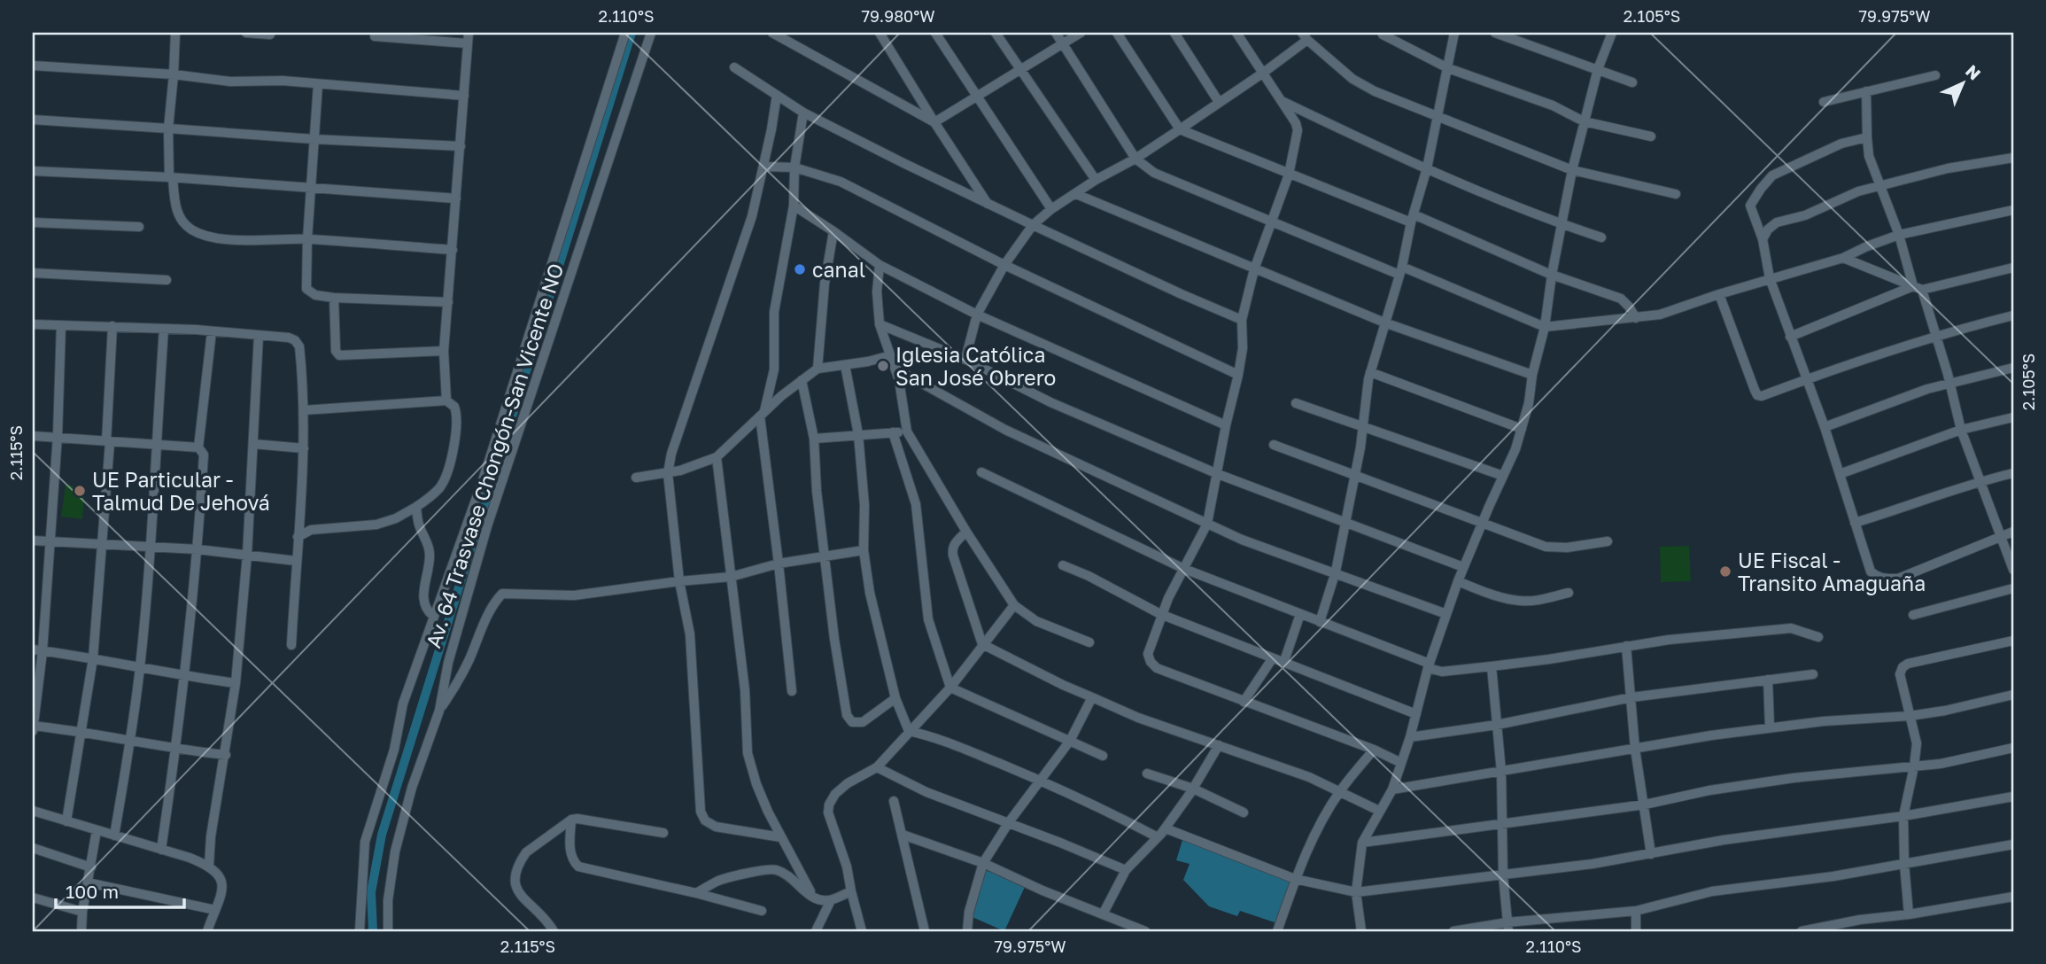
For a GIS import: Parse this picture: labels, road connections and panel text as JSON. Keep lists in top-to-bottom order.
{
  "streets": {
    "street": ["Av. 64 Trasvase Chongón-San Vicente NO"]
  },
  "places": [
    "canal",
    "Iglesia Católica San José Obrero",
    "UE Particular - Talmud De Jehová",
    "UE Fiscal - Transito Amaguaña"
  ],
  "scale_bar": "100 m",
  "north": "top right",
  "coordinates": [
    "2.110°S",
    "79.980°W",
    "2.105°S",
    "79.975°W",
    "2.115°S"
  ]
}
